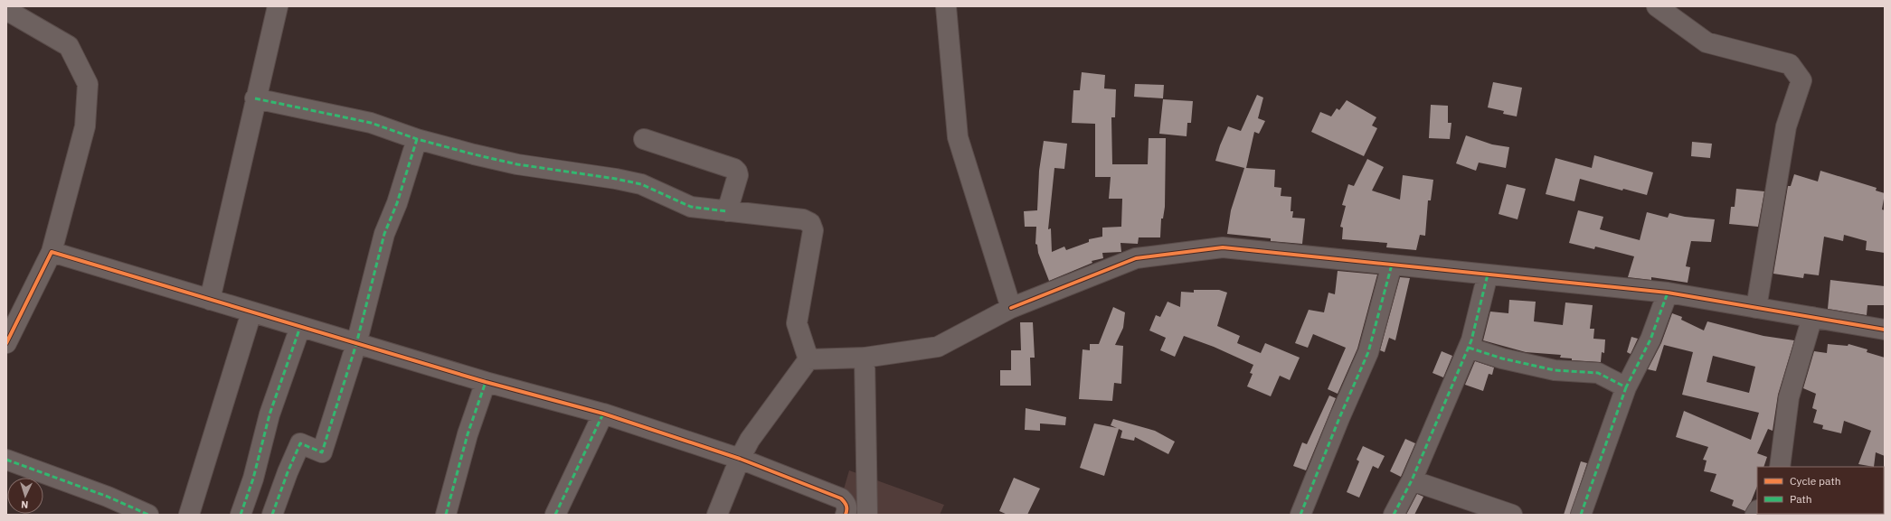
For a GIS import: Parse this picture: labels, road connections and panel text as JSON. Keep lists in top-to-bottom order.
{
  "legend": ["Cycle path", "Path"],
  "north": "bottom"
}
